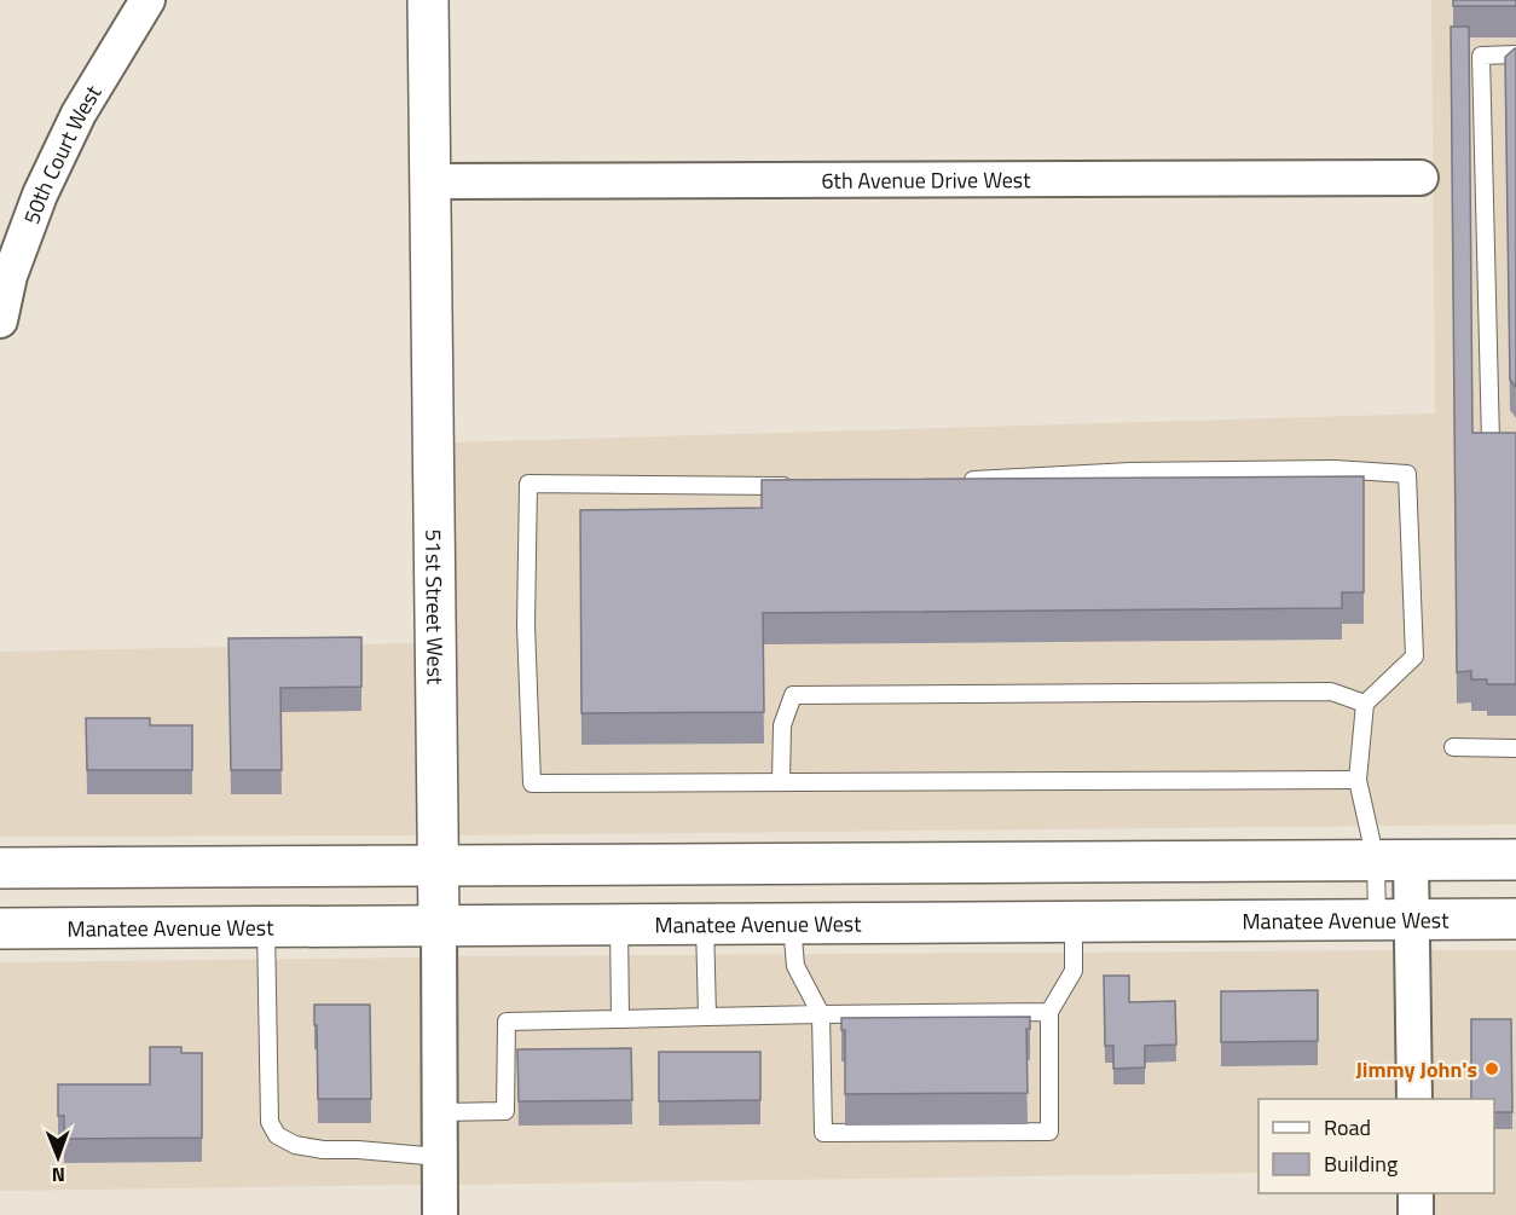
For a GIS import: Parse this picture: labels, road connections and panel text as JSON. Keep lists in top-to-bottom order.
{
  "streets": {
    "main road": ["51st Street West", "Manatee Avenue West"],
    "street": ["50th Court West", "6th Avenue Drive West"]
  },
  "crossings": [
    ["6th Avenue Drive West", "51st Street West"],
    ["51st Street West", "Manatee Avenue West"]
  ],
  "places": ["Jimmy John's"],
  "legend": ["Road", "Building"],
  "north": "bottom"
}
